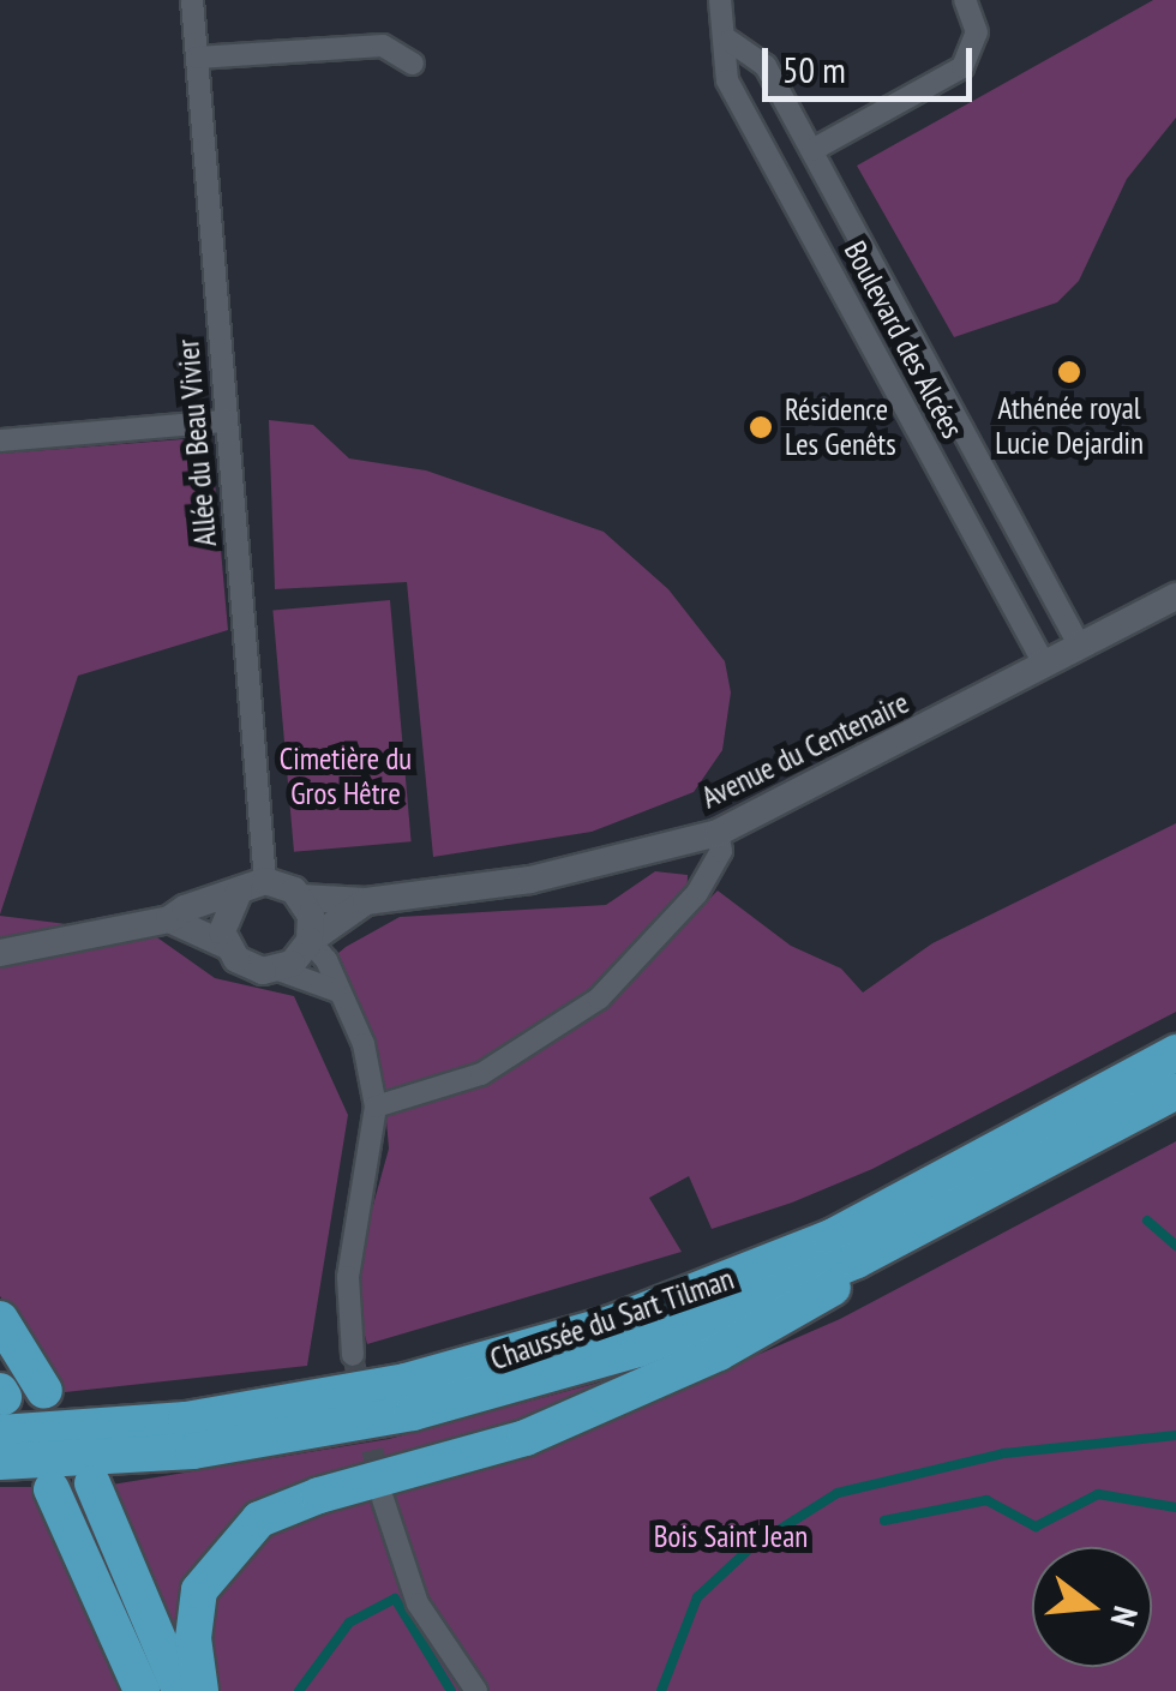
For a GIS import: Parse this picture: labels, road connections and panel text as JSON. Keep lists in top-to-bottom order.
{
  "streets": {
    "highway": ["Chaussée du Sart Tilman"],
    "street": ["Boulevard des Alcées", "Allée du Beau Vivier", "Avenue du Centenaire"]
  },
  "crossings": [
    ["Boulevard des Alcées", "Avenue du Centenaire"],
    ["Allée du Beau Vivier", "Avenue du Centenaire"]
  ],
  "parks": ["Cimetière du Gros Hêtre", "Bois Saint Jean"],
  "places": ["Athénée royal Lucie Dejardin", "Résidence Les Genêts"],
  "scale_bar": "50 m",
  "north": "right"
}
